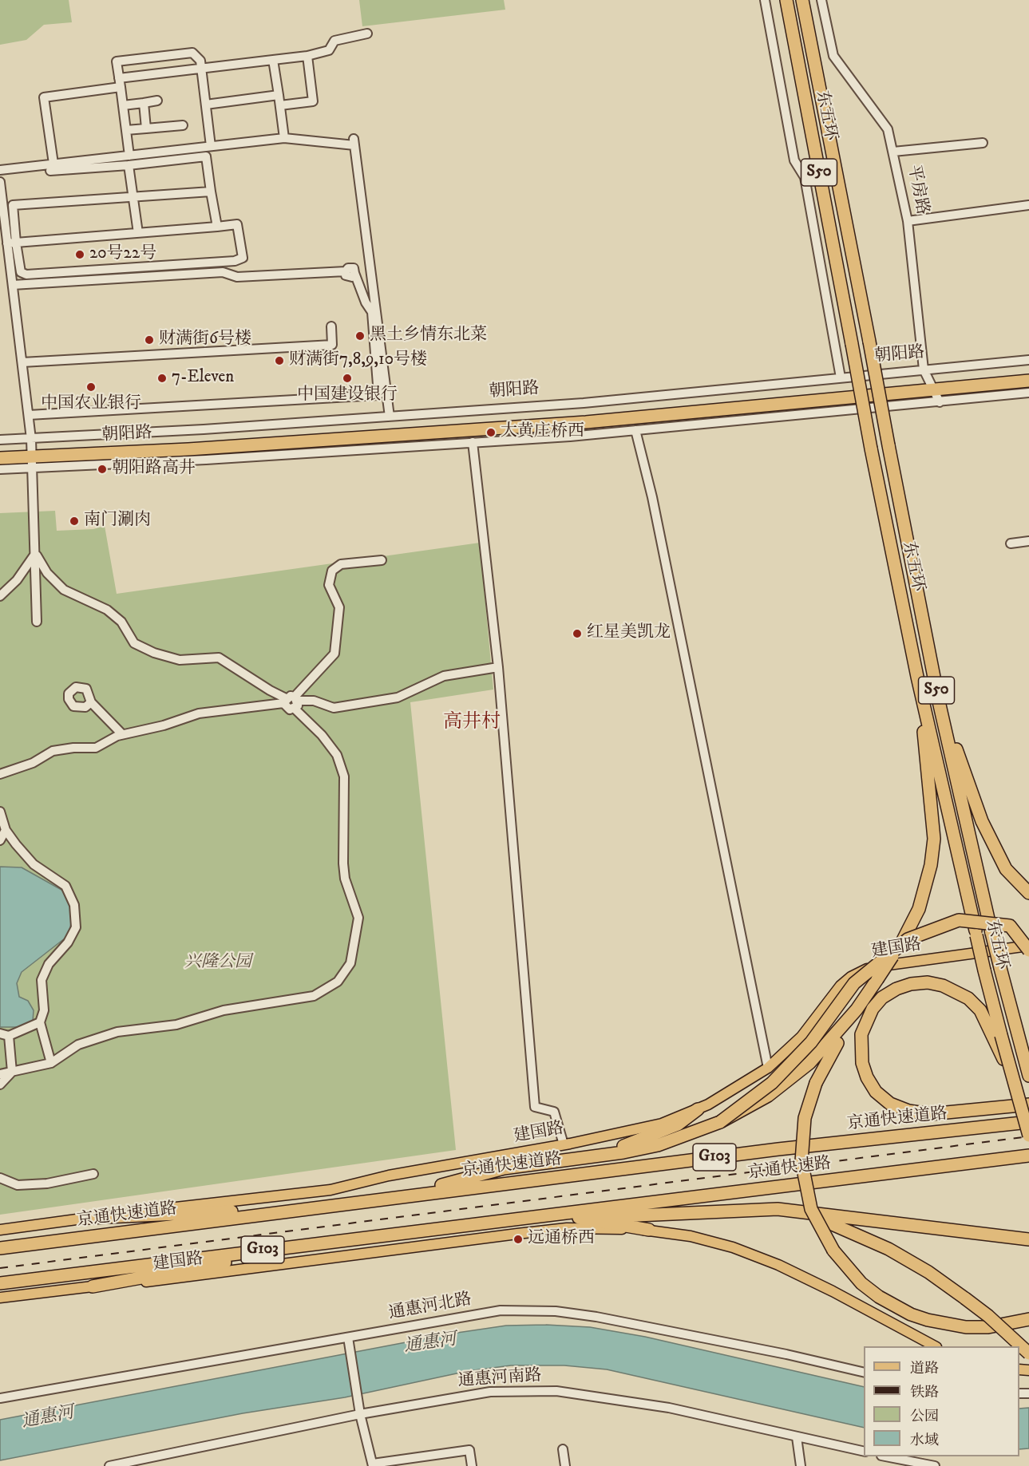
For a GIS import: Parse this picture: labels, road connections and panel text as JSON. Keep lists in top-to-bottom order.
{
  "streets": {
    "highway": [
      "东五环",
      "S50",
      "朝阳路",
      "京通快速道路",
      "G103",
      "京通快速路"
    ],
    "main road": ["建国路"],
    "street": ["平房路", "通惠河北路", "通惠河南路"]
  },
  "crossings": [
    ["平房路", "朝阳路"],
    ["G103", "京通快速路"]
  ],
  "districts": ["高井村"],
  "water": ["通惠河"],
  "parks": ["兴隆公园"],
  "places": [
    "20号22号",
    "黑土乡情东北菜",
    "财满街6号楼",
    "财满街7,8,9,10号楼",
    "7-Eleven",
    "中国建设银行",
    "中国农业银行",
    "大黄庄桥西",
    "朝阳路高井",
    "南门涮肉",
    "红星美凯龙",
    "远通桥西"
  ],
  "legend": [
    "道路",
    "铁路",
    "公园",
    "水域"
  ]
}
